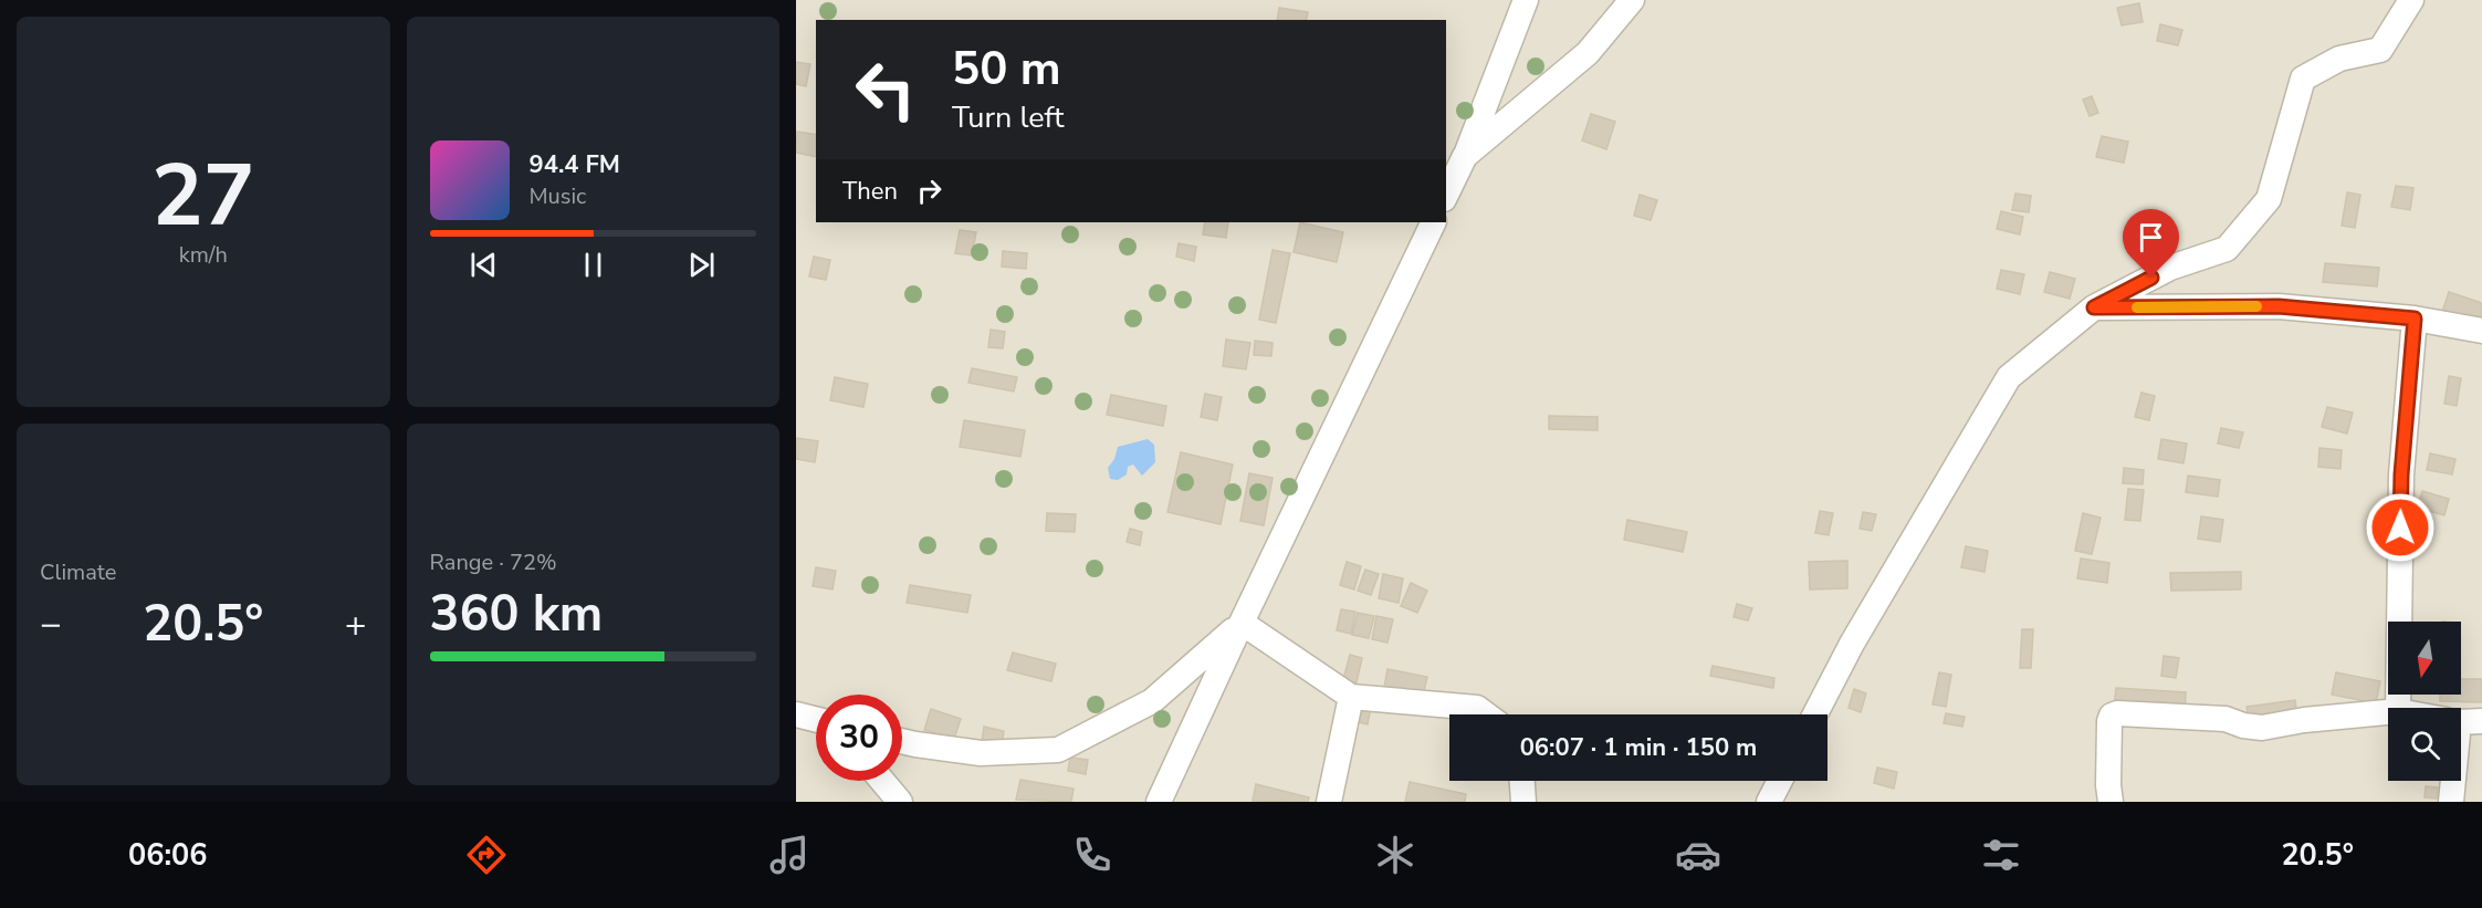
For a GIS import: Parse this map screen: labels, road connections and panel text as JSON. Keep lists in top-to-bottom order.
{
  "north": "bottom",
  "page": {
    "tile": [
      ["27", "km/h"],
      "Climate",
      ["Range · 72%", "360 km"]
    ],
    "turn": ["50 m", "Turn left"],
    "song": ["94.4 FM", "Music"],
    "then": "Then",
    "heat": ["−", "20.5°", "+"],
    "limit": "30",
    "trip": "06:07 · 1 min · 150 m",
    "tabs": ["06:06", "20.5°"]
  }
}
